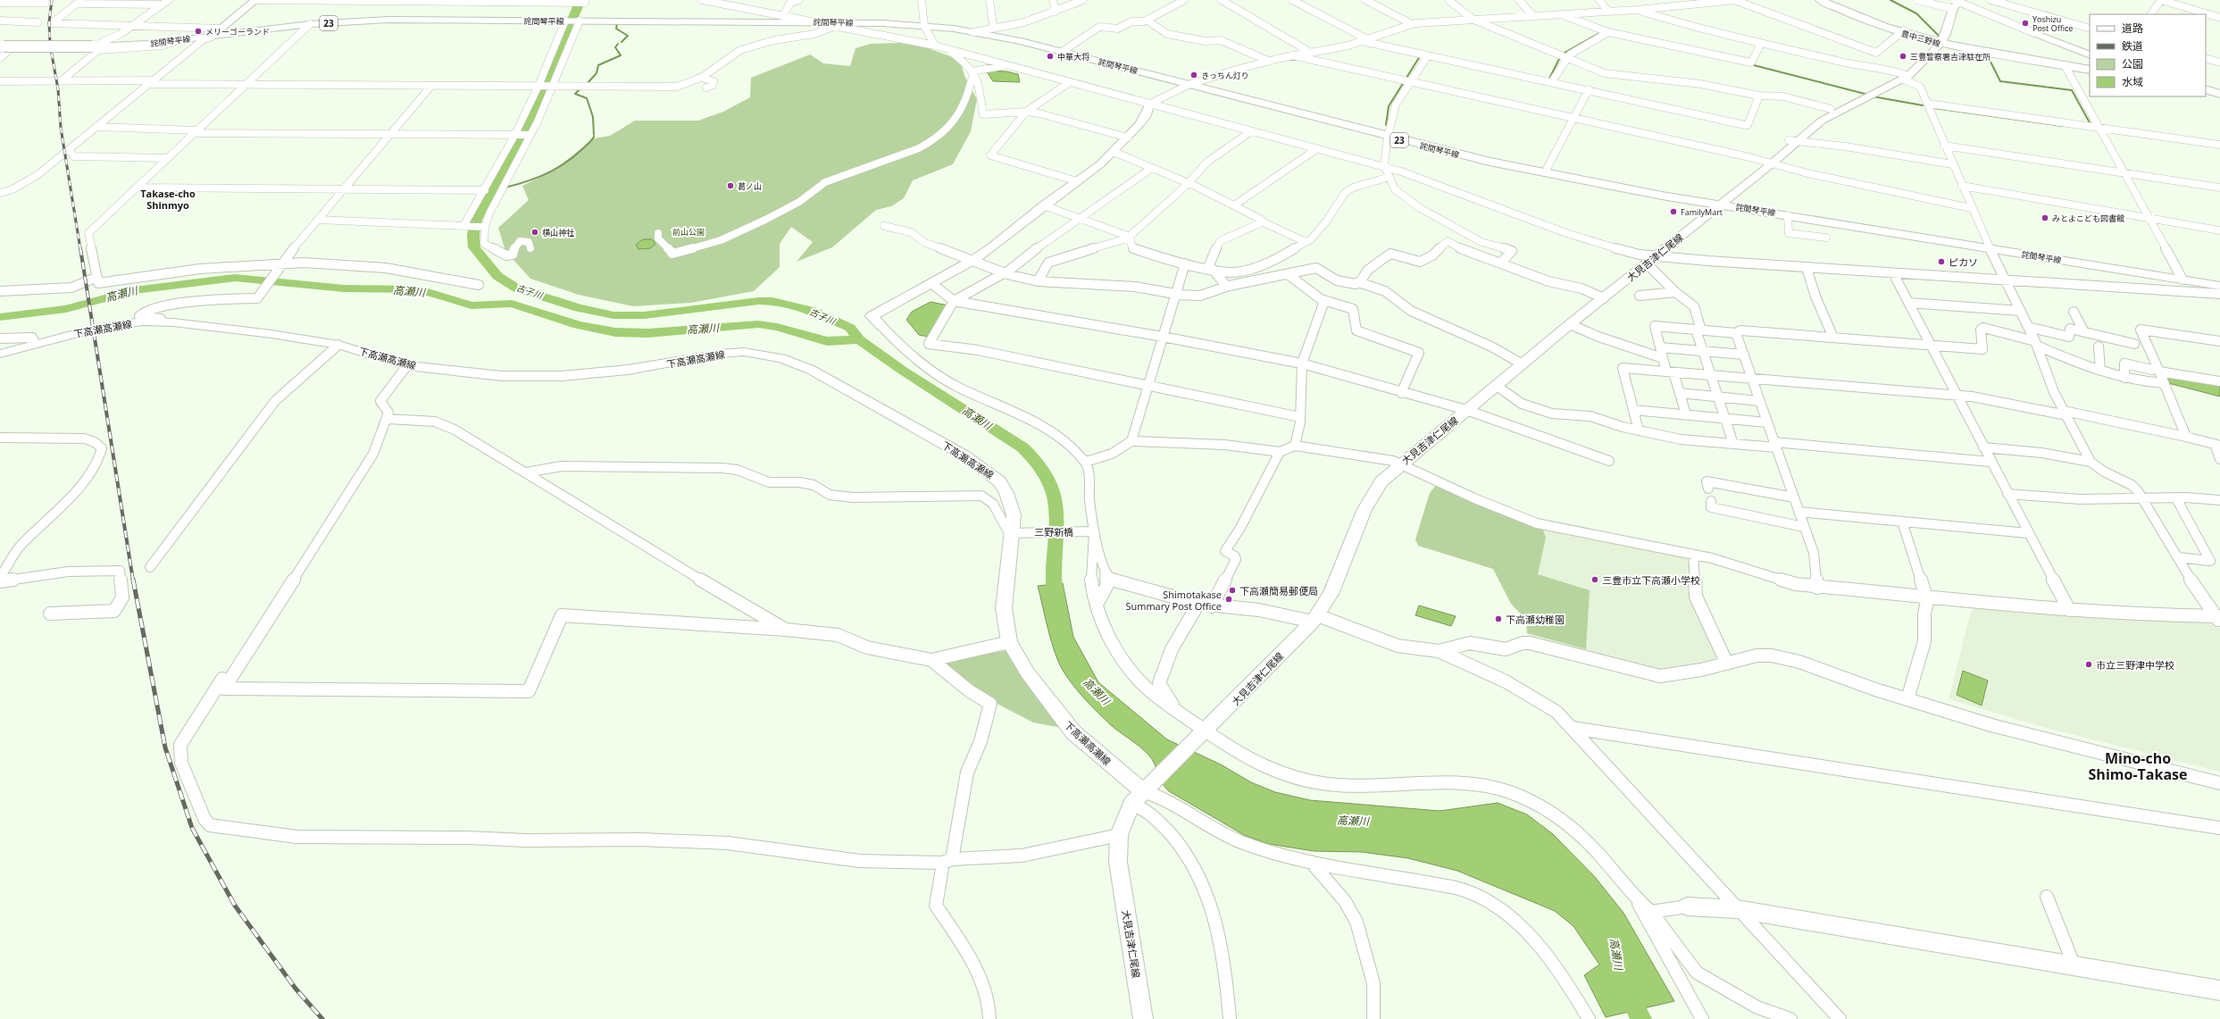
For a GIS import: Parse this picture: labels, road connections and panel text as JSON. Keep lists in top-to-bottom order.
{
  "streets": {
    "main road": [
      "詫間琴平線",
      "23",
      "豊中三野線",
      "大見吉津仁尾線",
      "下高瀬高瀬線"
    ],
    "street": ["三野新橋"]
  },
  "crossings": [
    ["詫間琴平線", "大見吉津仁尾線"],
    ["豊中三野線", "大見吉津仁尾線"],
    ["大見吉津仁尾線", "下高瀬高瀬線"],
    ["下高瀬高瀬線", "三野新橋"]
  ],
  "districts": ["Takase-cho Shinmyo", "Mino-cho Shimo-Takase"],
  "water": ["高瀬川", "古子川"],
  "parks": ["前山公園"],
  "places": [
    "Yoshizu Post Office",
    "メリーゴーランド",
    "中華大将",
    "三豊警察署吉津駐在所",
    "きっちん灯り",
    "葛ノ山",
    "FamilyMart",
    "みとよこども図書館",
    "横山神社",
    "ピカソ",
    "三豊市立下高瀬小学校",
    "下高瀬簡易郵便局",
    "Shimotakase Summary Post Office",
    "下高瀬幼稚園",
    "市立三野津中学校"
  ],
  "legend": [
    "道路",
    "鉄道",
    "公園",
    "水域"
  ]
}
